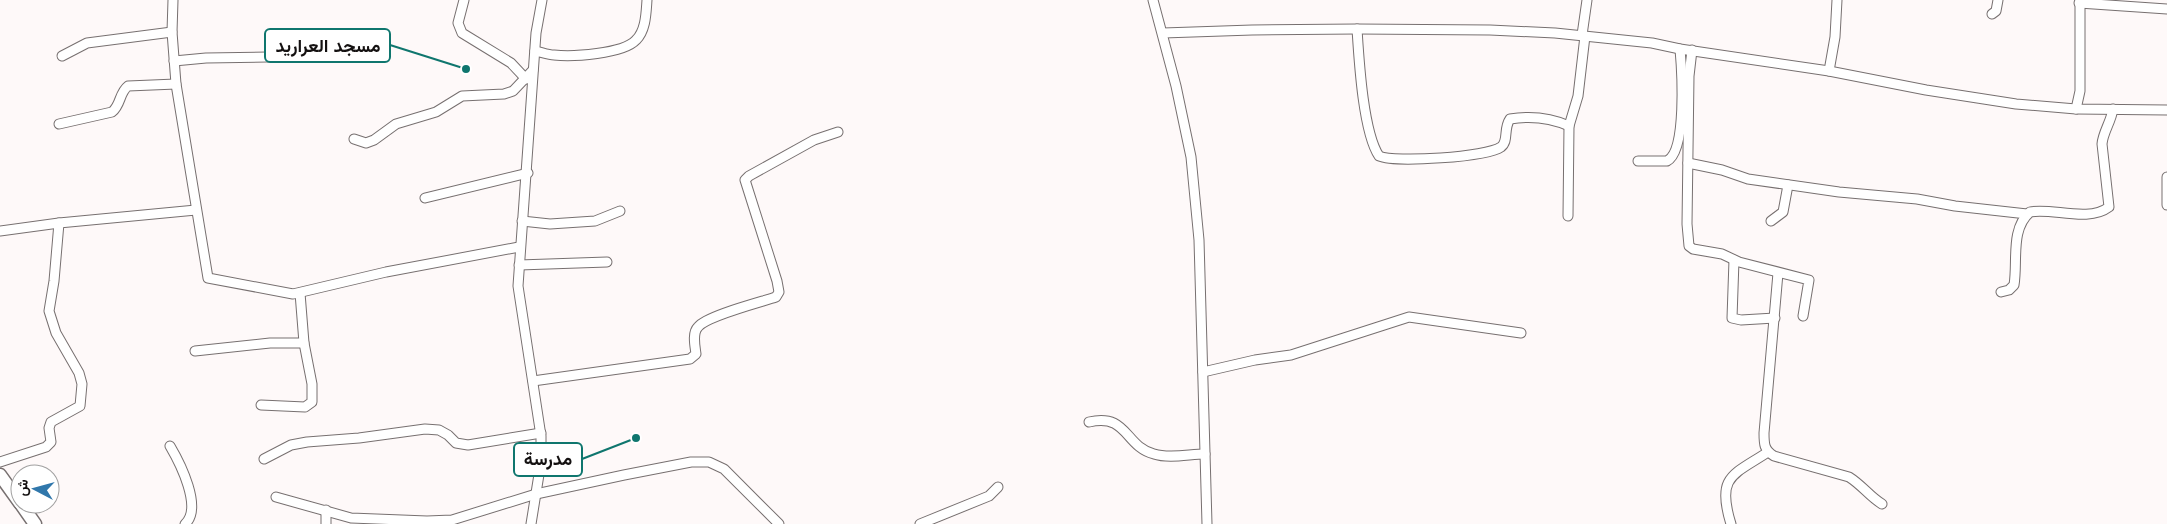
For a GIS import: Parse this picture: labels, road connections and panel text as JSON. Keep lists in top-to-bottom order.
{
  "places": ["مسجد العراريد", "مدرسة"],
  "north": "left"
}
